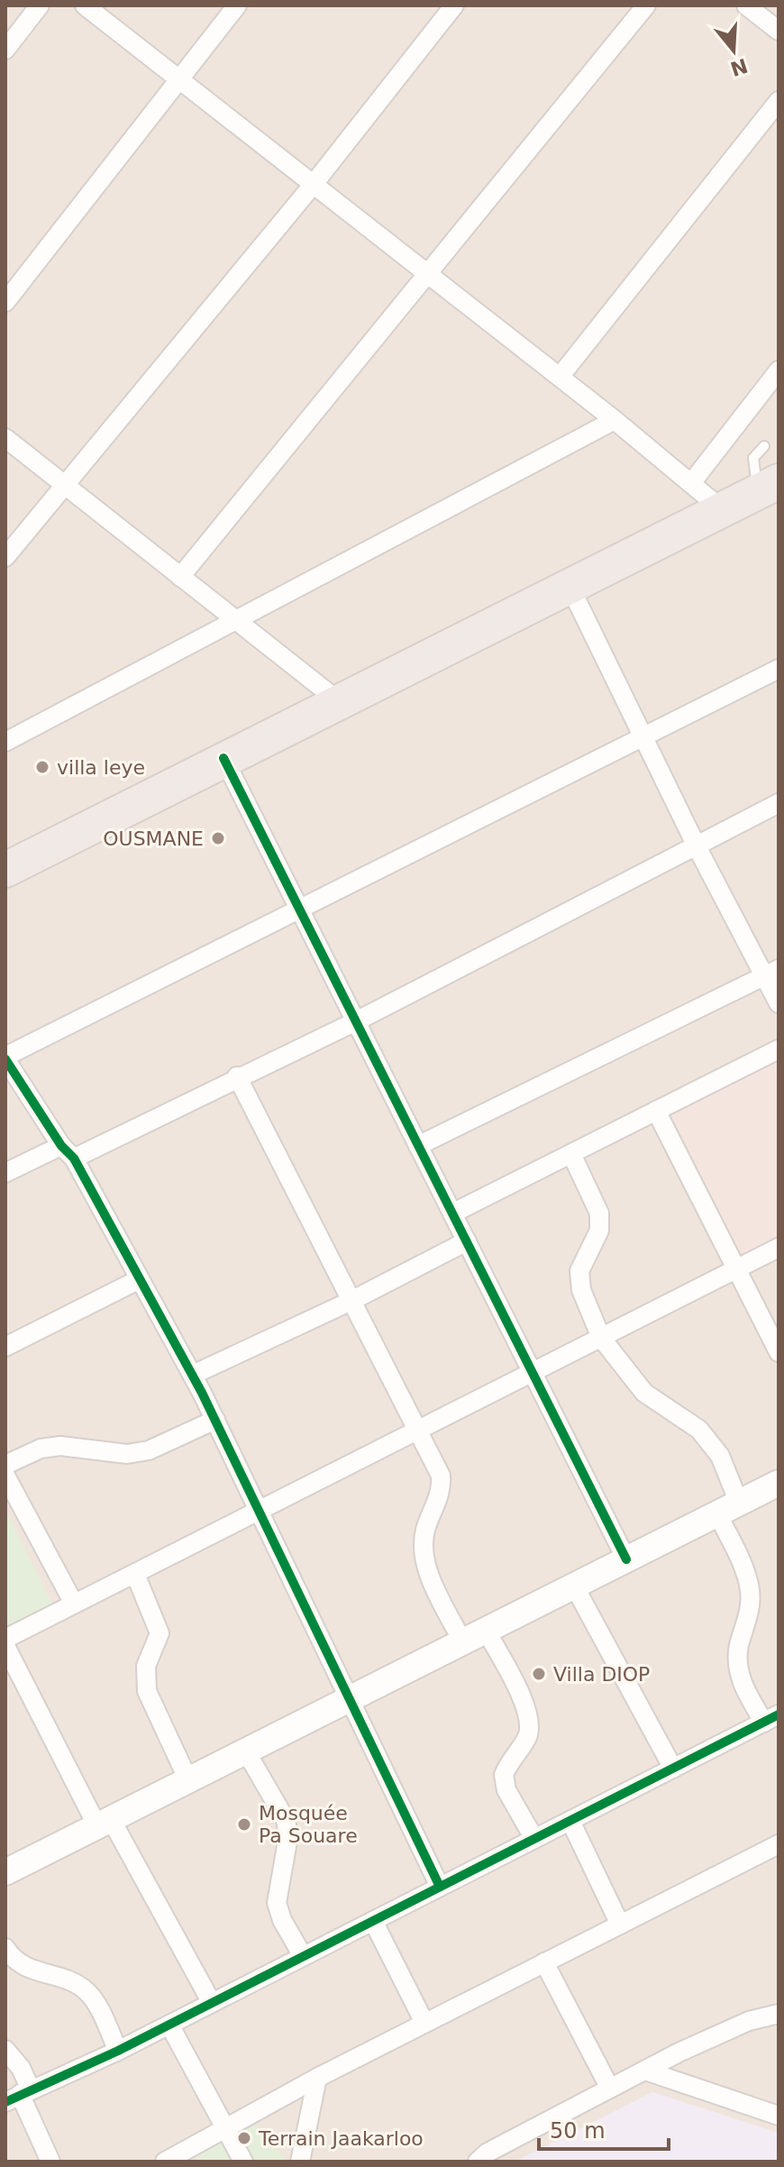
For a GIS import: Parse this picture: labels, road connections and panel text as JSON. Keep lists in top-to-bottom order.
{
  "places": [
    "villa leye",
    "OUSMANE",
    "Villa DIOP",
    "Mosquée Pa Souare",
    "Terrain Jaakarloo"
  ],
  "scale_bar": "50 m",
  "north": "bottom"
}
